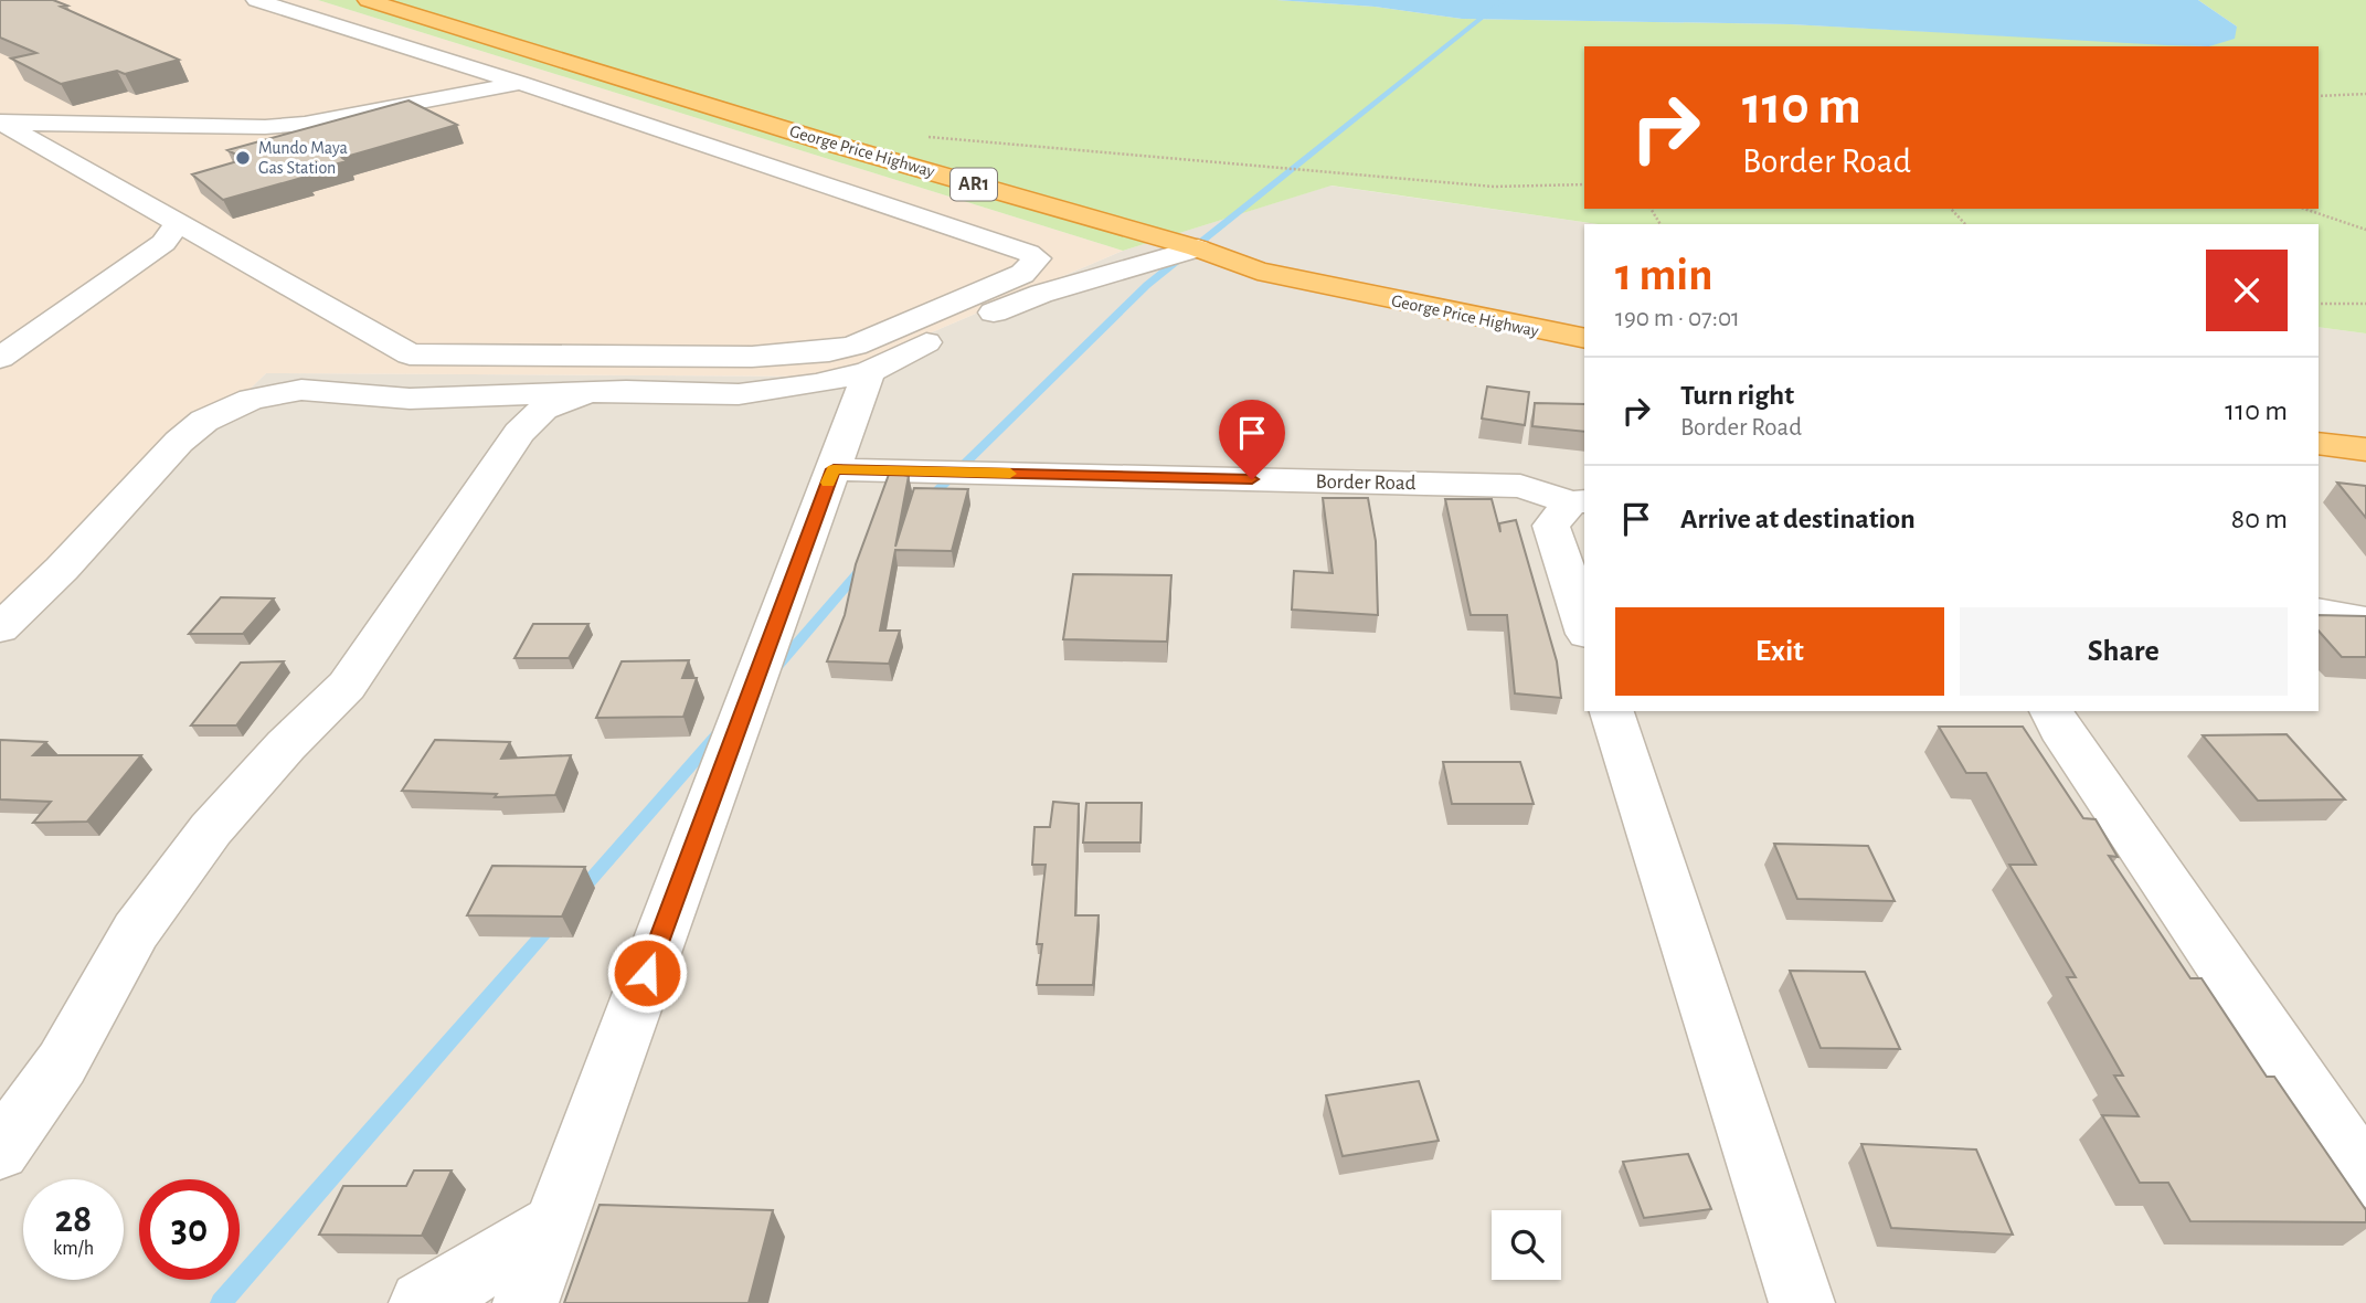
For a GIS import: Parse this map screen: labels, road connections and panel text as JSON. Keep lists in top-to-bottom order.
{
  "streets": {
    "highway": ["George Price Highway", "AR1"],
    "street": ["Border Road"]
  },
  "places": ["Mundo Maya Gas Station"],
  "page": {
    "turn": ["110 m", "Border Road"],
    "heading": ["1 min", "190 m · 07:01"],
    "list": [
      {
        "name": "Turn right",
        "note": "Border Road",
        "value": "110 m"
      },
      {
        "name": "Arrive at destination",
        "value": "80 m"
      }
    ],
    "buttons": ["Exit", "Share"],
    "speed": "28 km/h",
    "limit": "30"
  }
}
